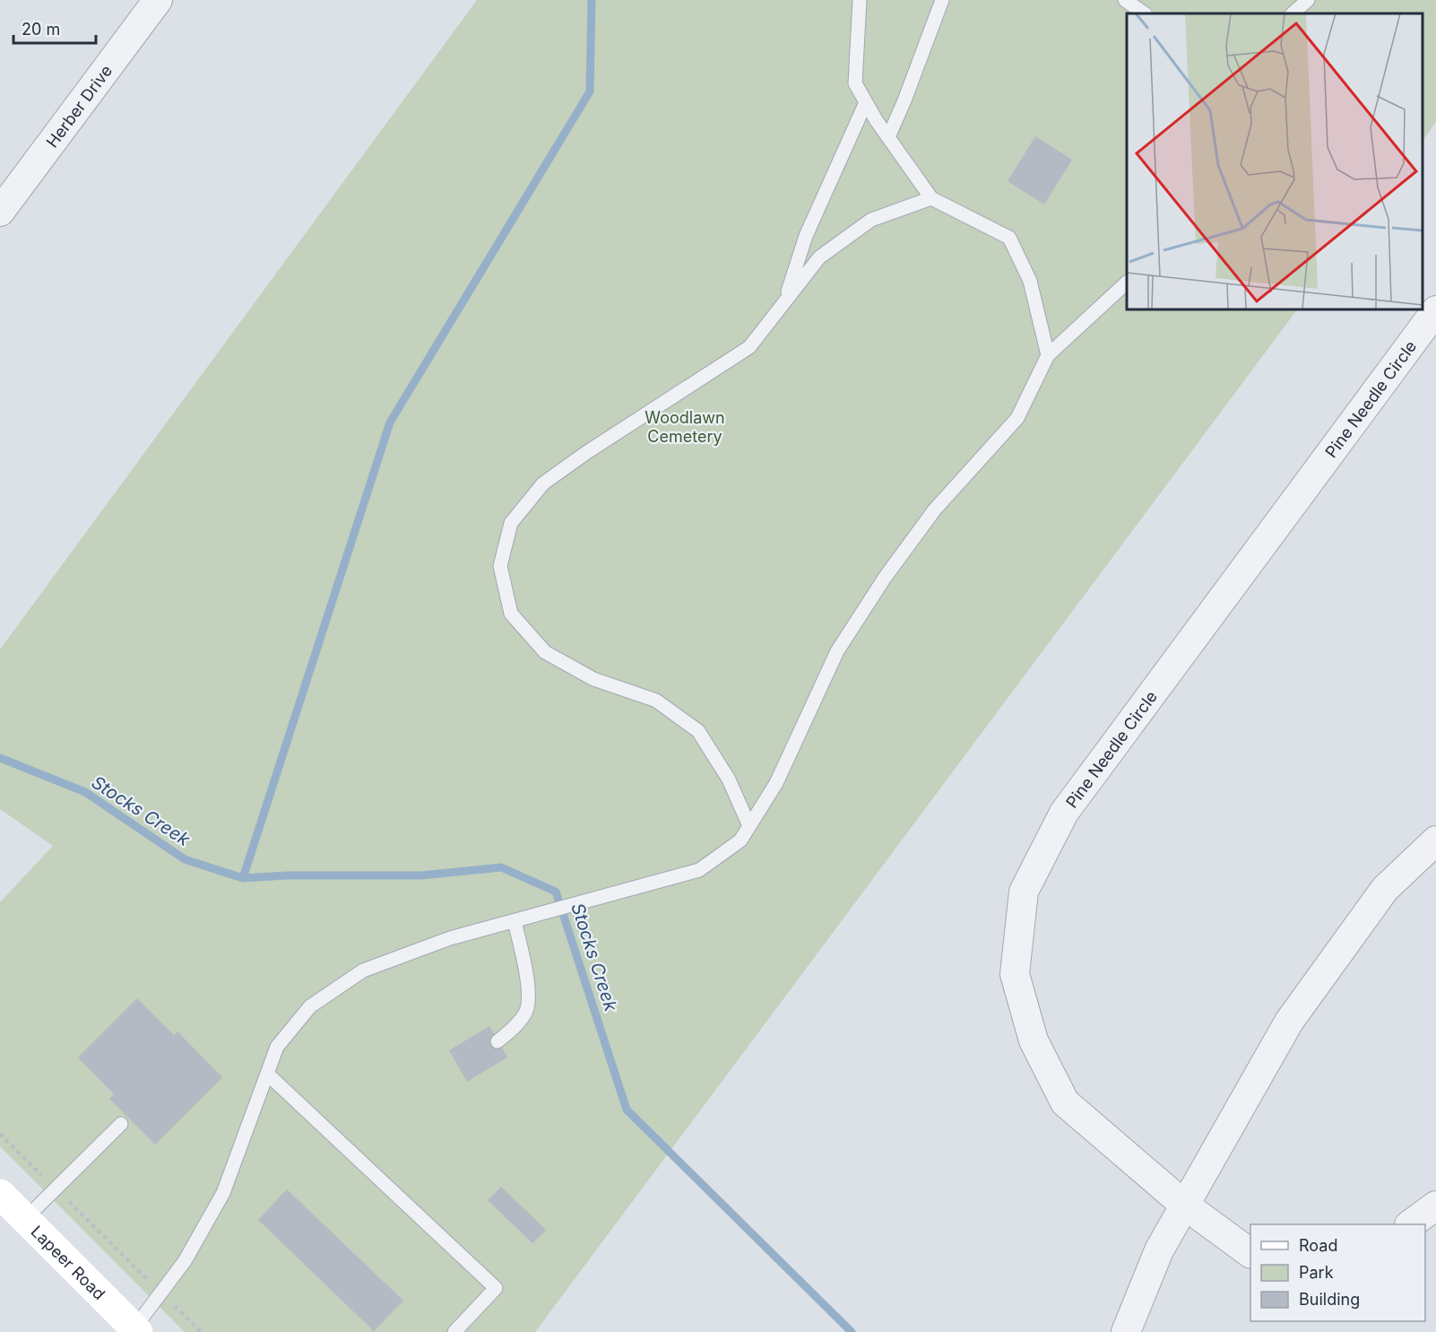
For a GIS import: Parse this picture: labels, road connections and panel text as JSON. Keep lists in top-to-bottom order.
{
  "streets": {
    "main road": ["Lapeer Road"],
    "street": ["Herber Drive", "Pine Needle Circle"]
  },
  "water": ["Stocks Creek"],
  "parks": ["Woodlawn Cemetery"],
  "legend": ["Road", "Park", "Building"],
  "scale_bar": "20 m"
}
